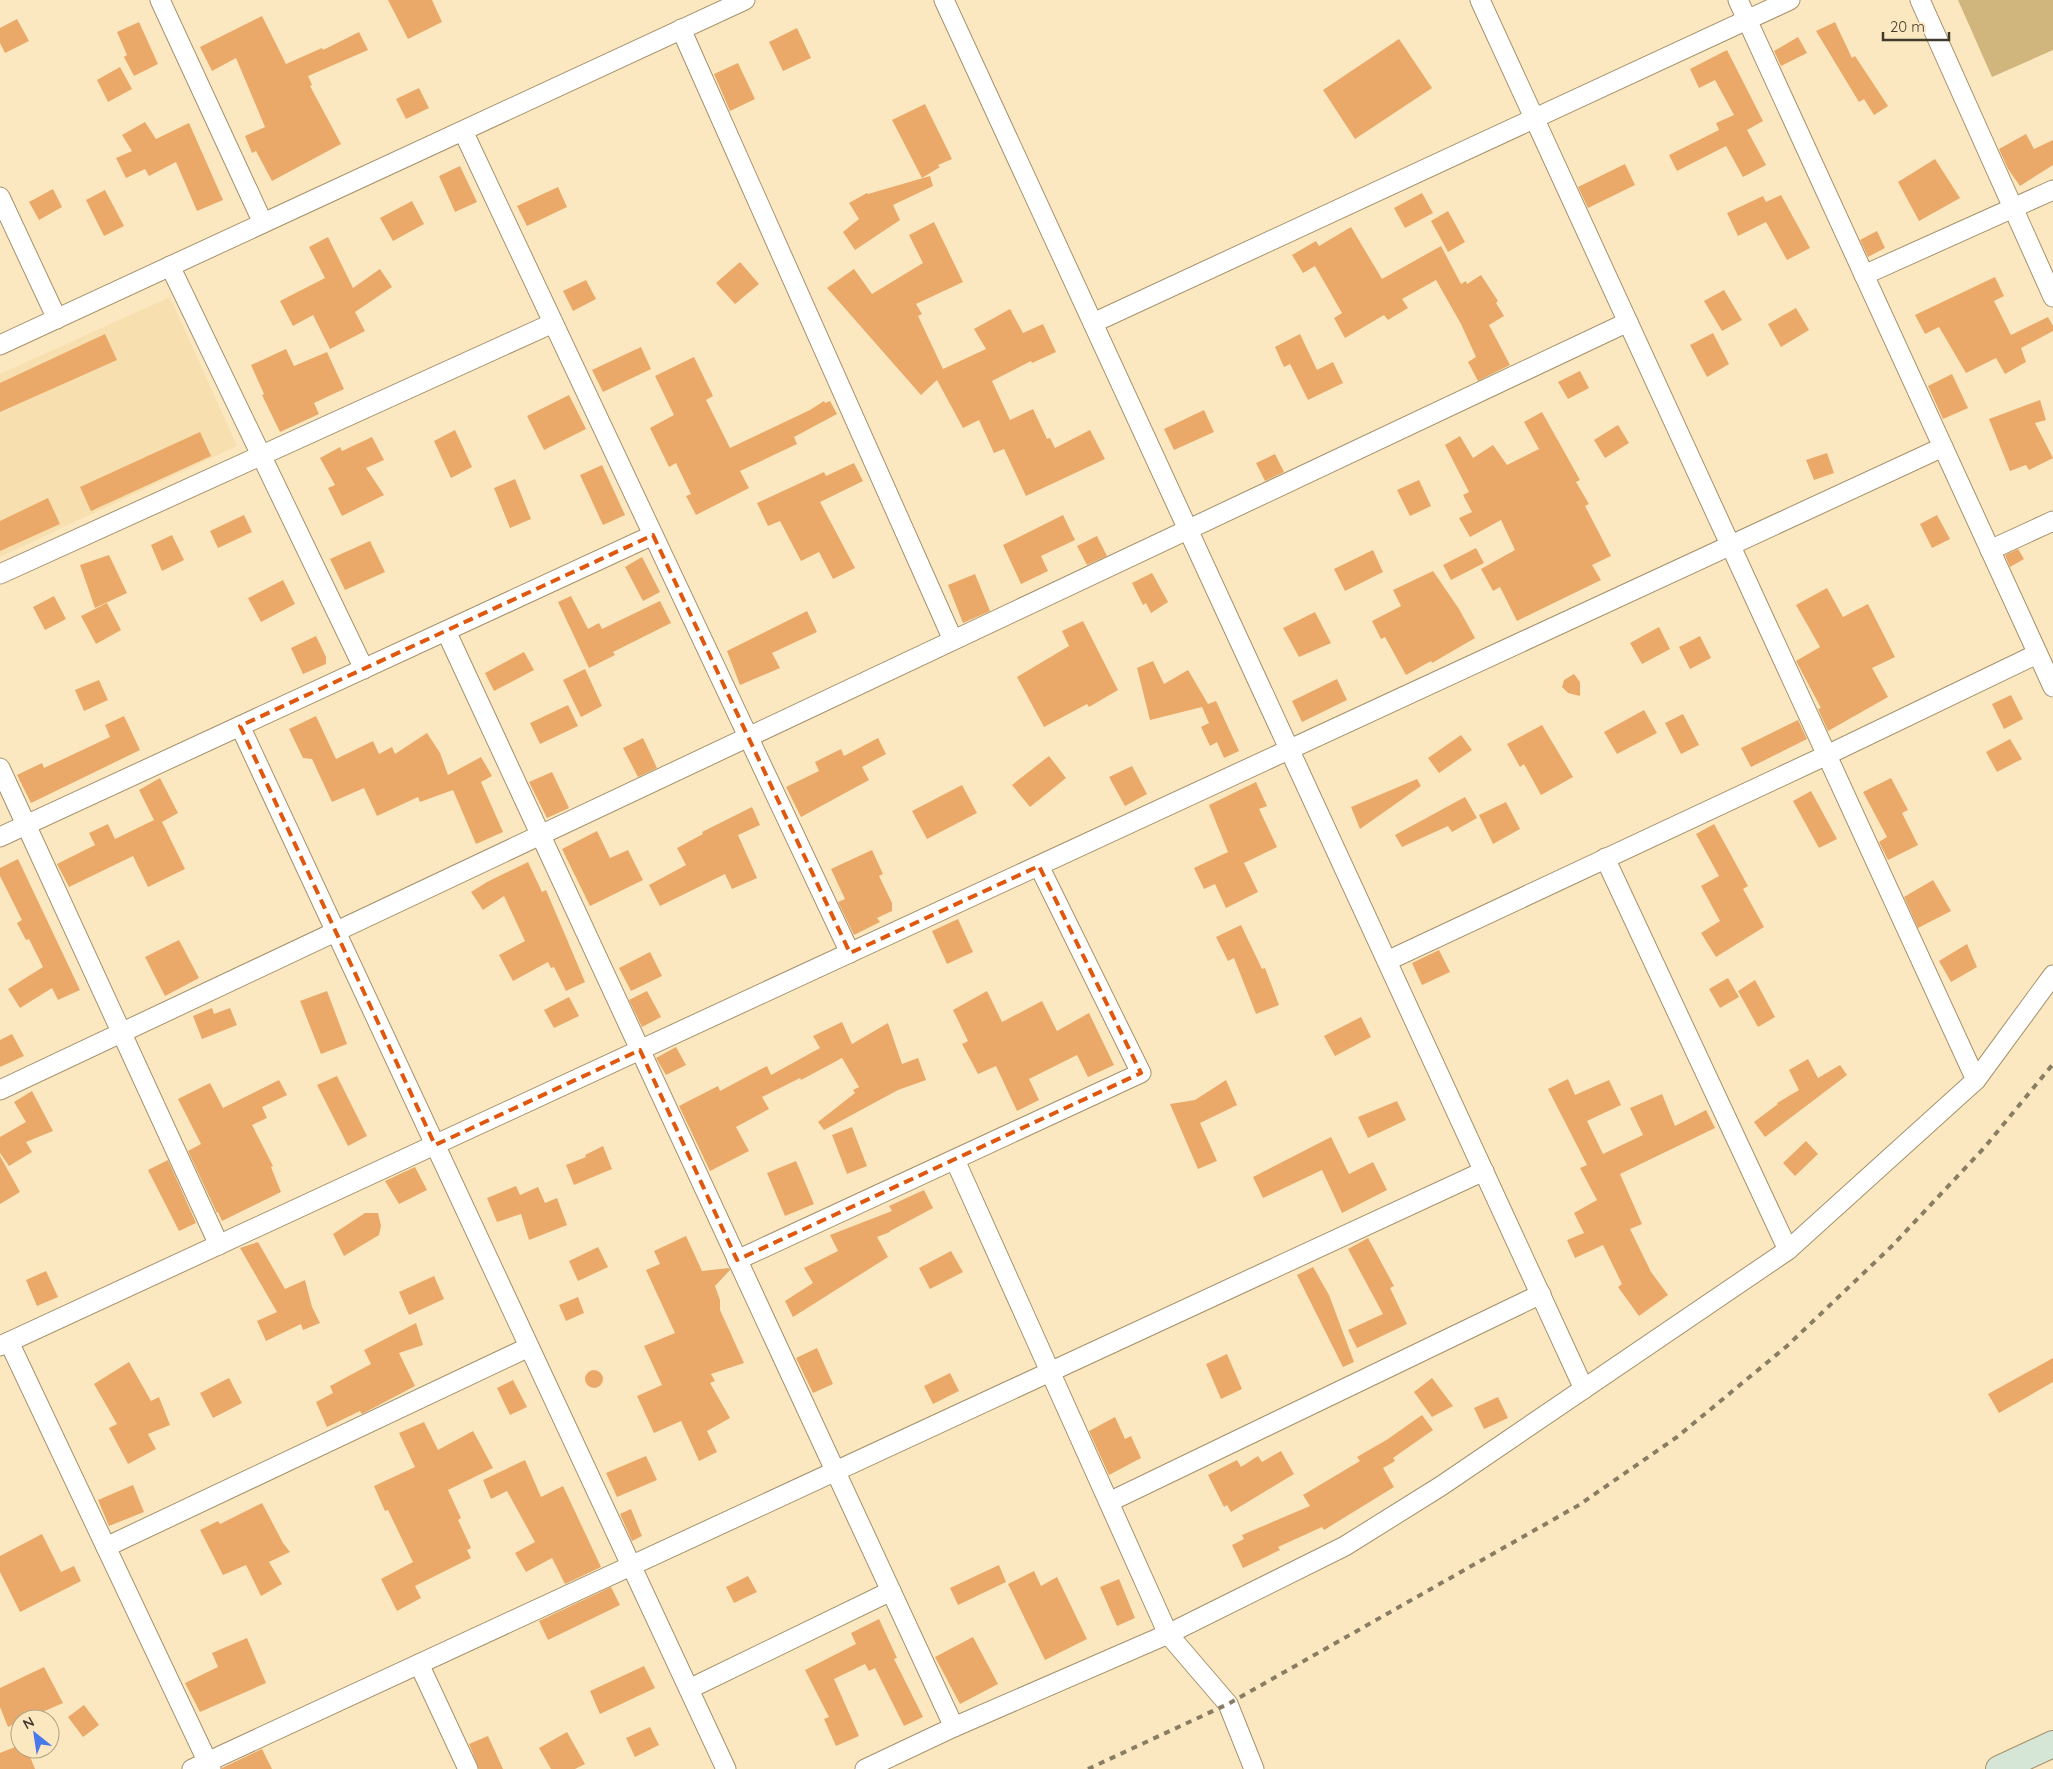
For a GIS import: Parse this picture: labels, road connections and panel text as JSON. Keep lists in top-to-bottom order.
{
  "scale_bar": "20 m",
  "north": "top left"
}
